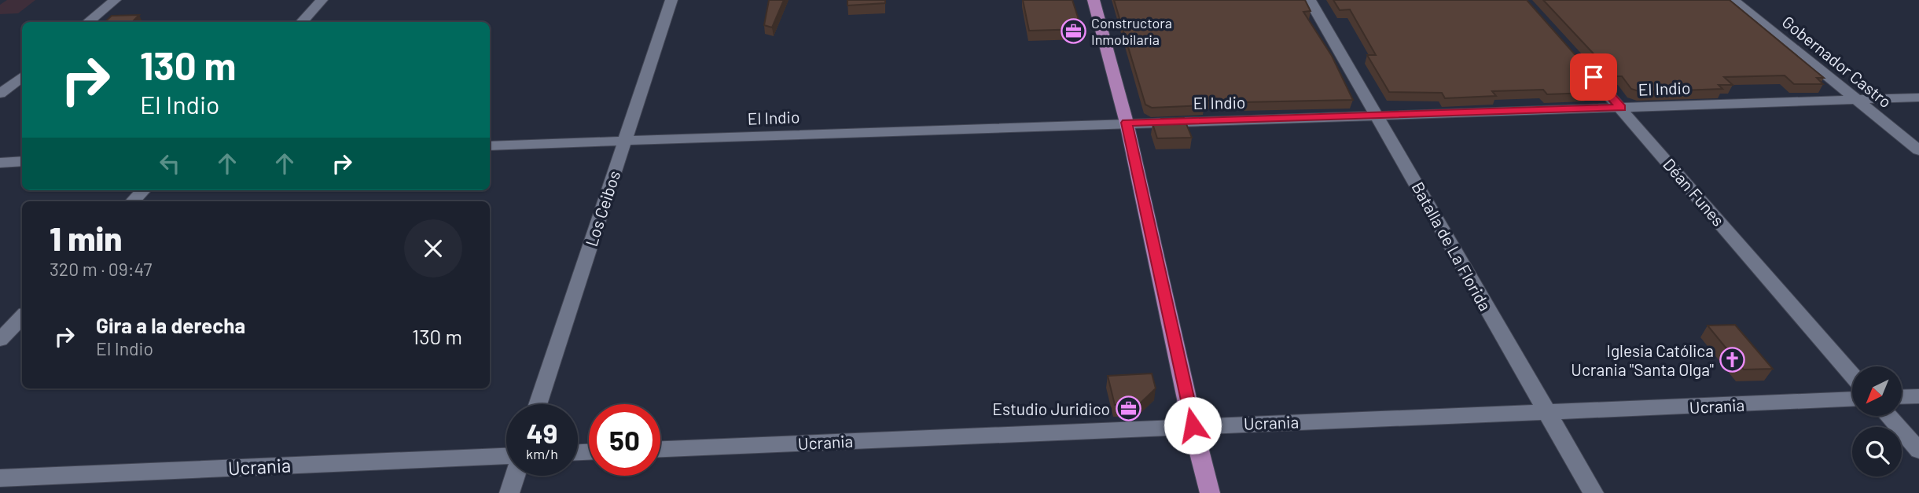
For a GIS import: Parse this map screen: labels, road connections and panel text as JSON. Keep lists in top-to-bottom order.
{
  "streets": {
    "street": [
      "Gobernador Castro",
      "El Indio",
      "Déan Funes",
      "Los Ceibos",
      "Batalla de La Florida",
      "Ucrania"
    ]
  },
  "crossings": [
    ["Gobernador Castro", "El Indio"],
    ["El Indio", "Déan Funes"],
    ["El Indio", "Los Ceibos"],
    ["El Indio", "Batalla de La Florida"],
    ["Batalla de La Florida", "Ucrania"]
  ],
  "places": {
    "office": ["Constructora Inmobilaria", "Estudio Juridico"],
    "church": ["Iglesia Católica Ucrania \"Santa Olga\""]
  },
  "north": "bottom left",
  "page": {
    "turn": ["130 m", "El Indio"],
    "heading": ["1 min", "320 m · 09:47"],
    "list": [
      {
        "name": "Gira a la derecha",
        "note": "El Indio",
        "value": "130 m"
      }
    ],
    "speed": "49 km/h",
    "limit": "50"
  }
}
